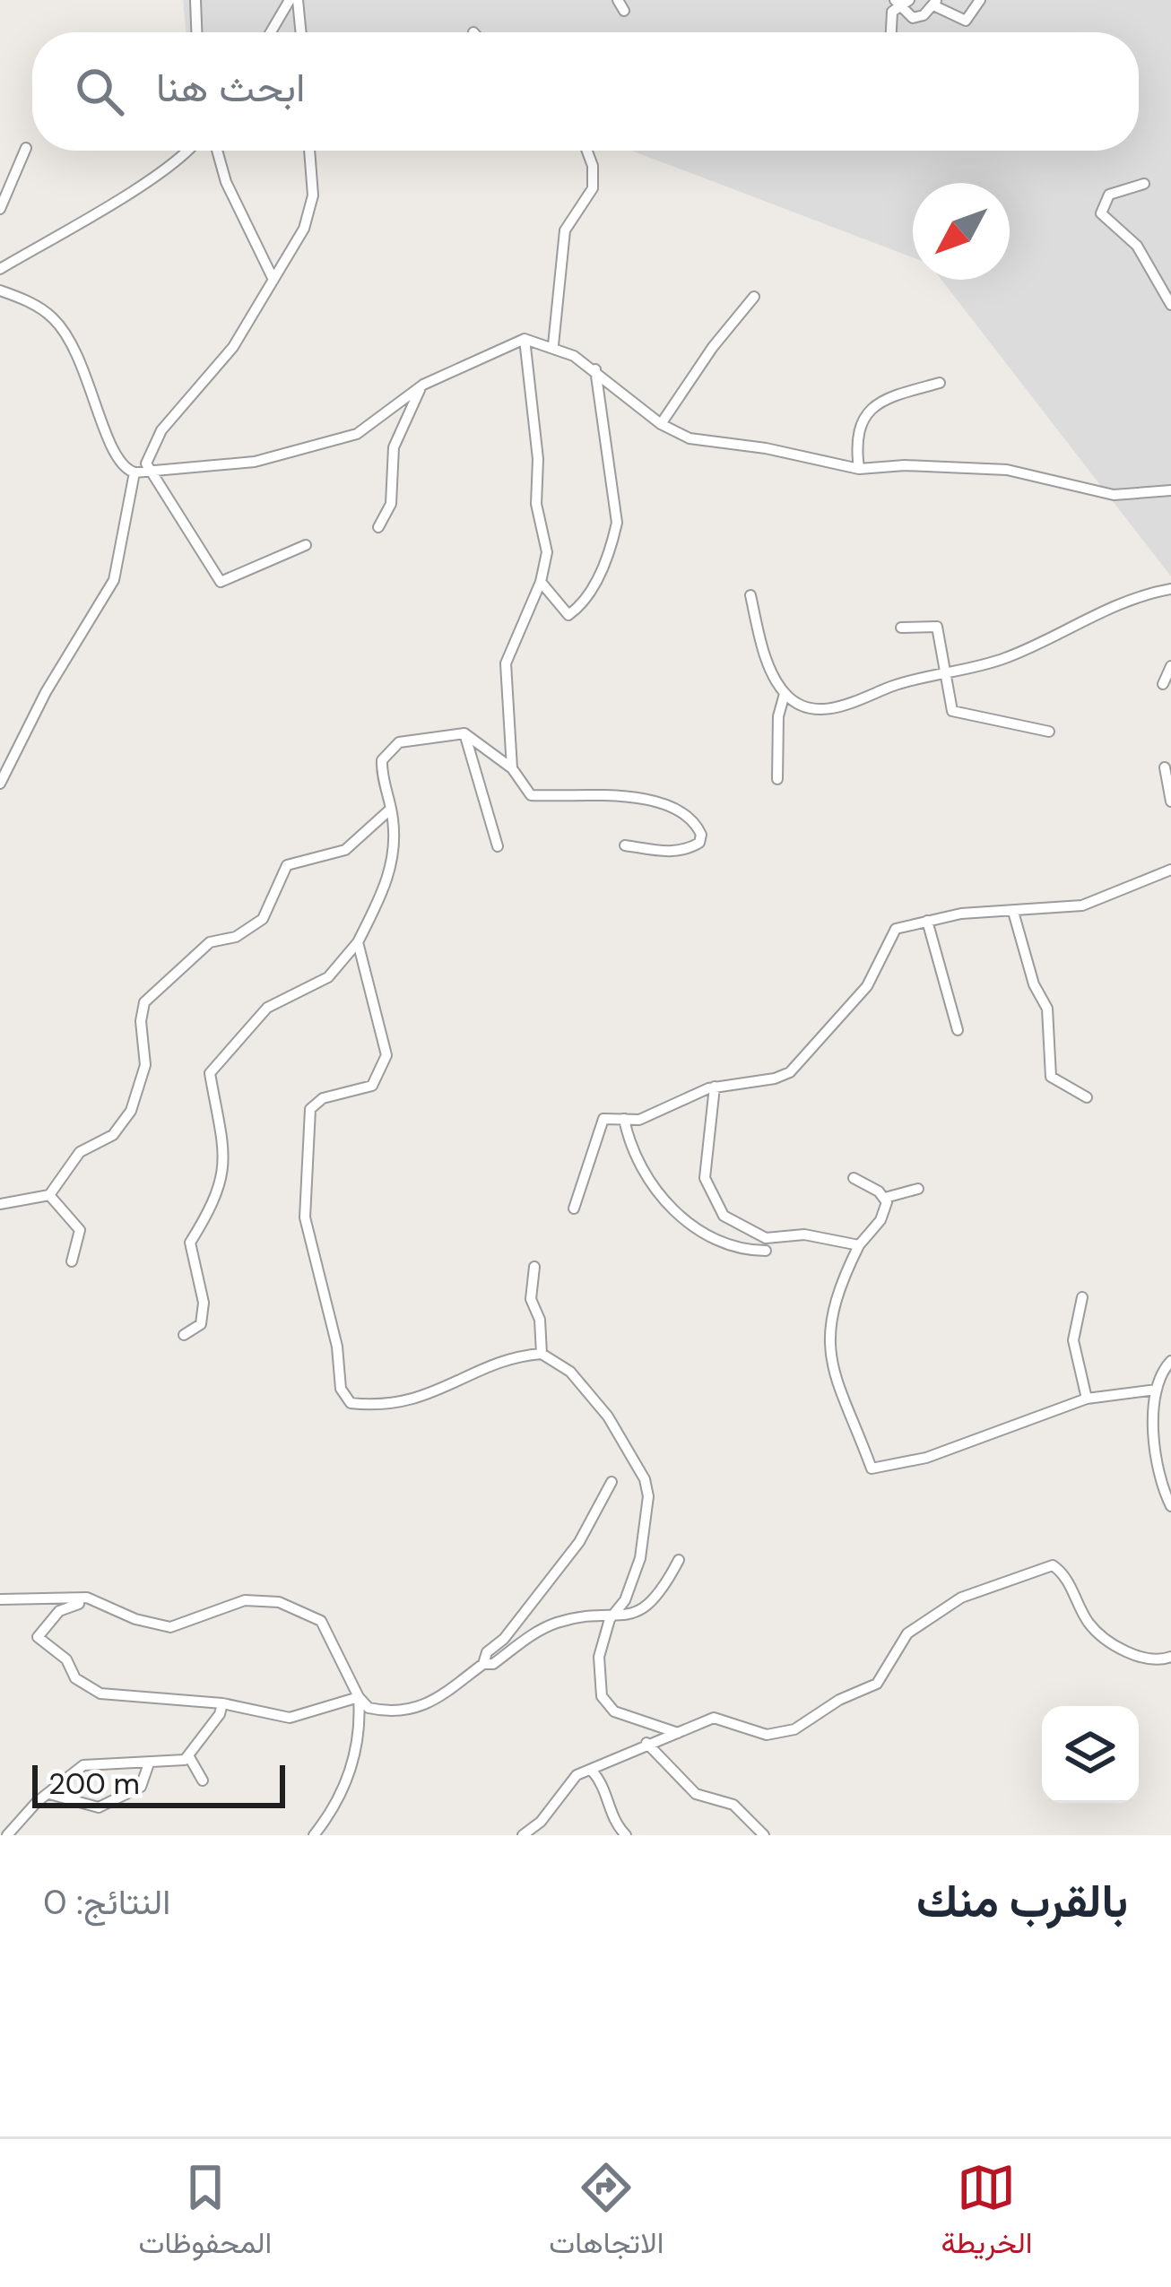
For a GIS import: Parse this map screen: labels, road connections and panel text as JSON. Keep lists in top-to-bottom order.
{
  "scale_bar": "200 m",
  "north": "bottom left",
  "page": {
    "search": "ابحث هنا",
    "scale": "200 m",
    "heading": ["بالقرب منك", "النتائج: 0"],
    "nav": ["الخريطة", "الاتجاهات", "المحفوظات"]
  }
}
